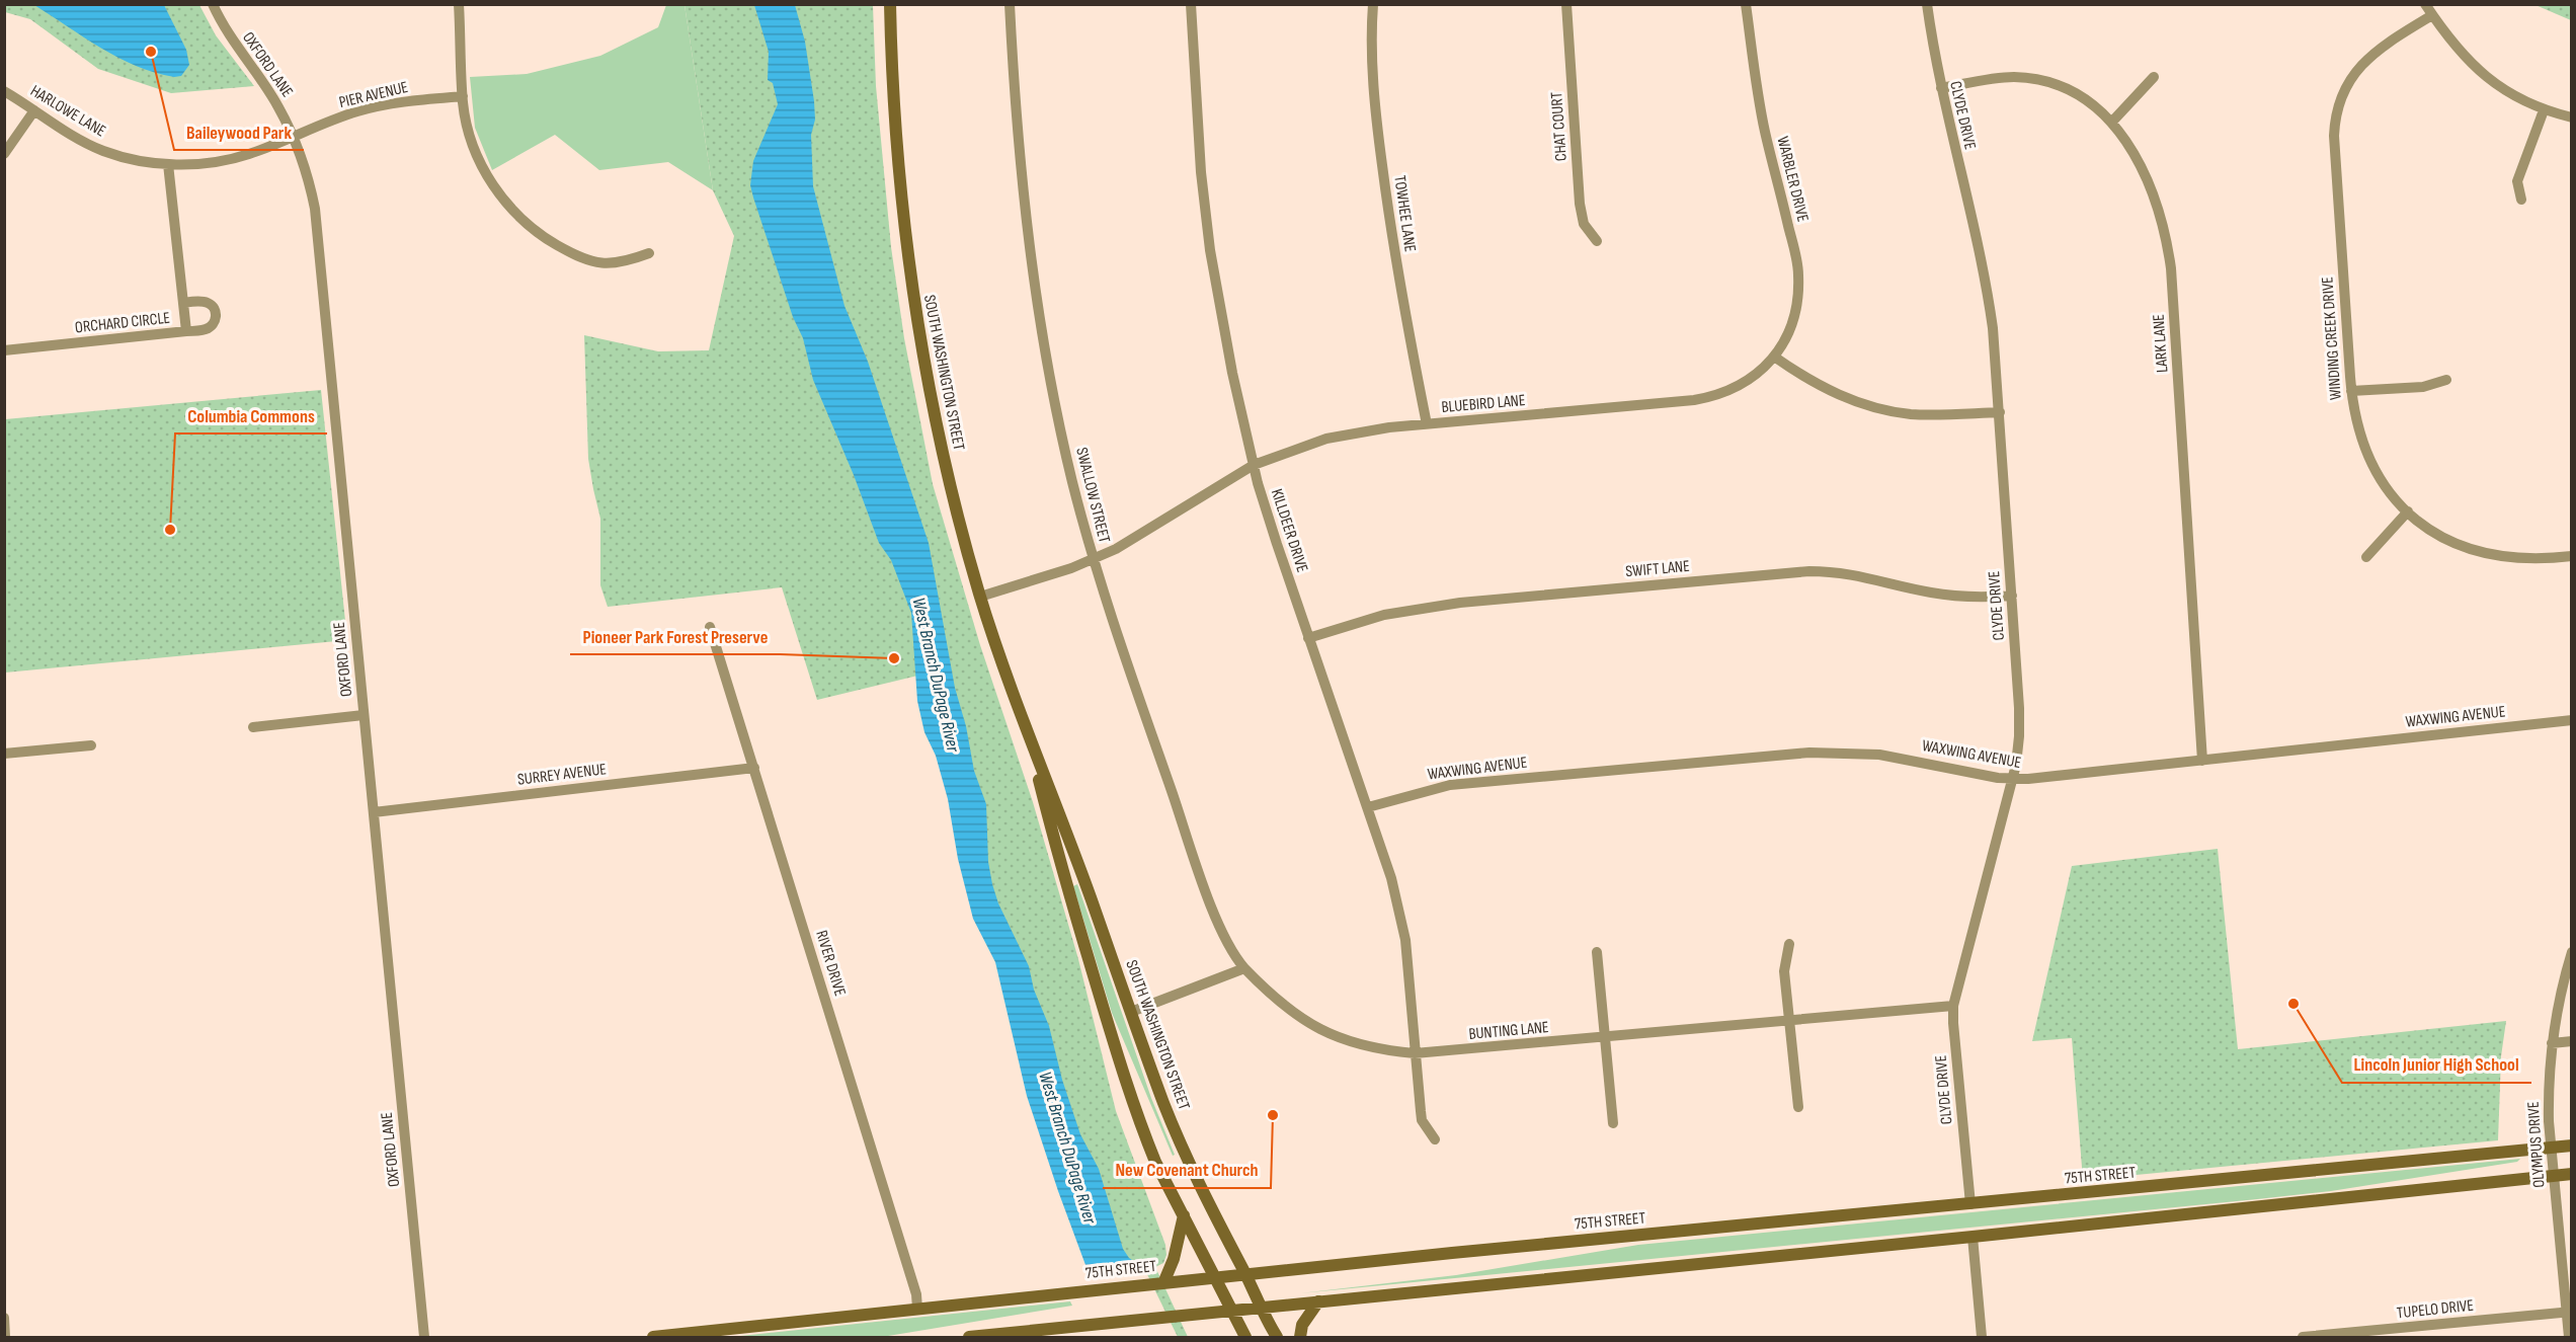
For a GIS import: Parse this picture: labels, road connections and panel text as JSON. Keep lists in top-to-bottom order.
{
  "streets": {
    "main road": ["SOUTH WASHINGTON STREET", "75TH STREET"],
    "street": [
      "OXFORD LANE",
      "PIER AVENUE",
      "HARLOWE LANE",
      "CLYDE DRIVE",
      "CHAT COURT",
      "WARBLER DRIVE",
      "TOWHEE LANE",
      "ORCHARD CIRCLE",
      "WINDING CREEK DRIVE",
      "LARK LANE",
      "BLUEBIRD LANE",
      "SWALLOW STREET",
      "KILLDEER DRIVE",
      "SWIFT LANE",
      "WAXWING AVENUE",
      "SURREY AVENUE",
      "RIVER DRIVE",
      "BUNTING LANE",
      "OLYMPUS DRIVE",
      "TUPELO DRIVE"
    ]
  },
  "crossings": [
    ["OXFORD LANE", "PIER AVENUE"],
    ["OXFORD LANE", "HARLOWE LANE"],
    ["OXFORD LANE", "SURREY AVENUE"],
    ["PIER AVENUE", "HARLOWE LANE"],
    ["HARLOWE LANE", "ORCHARD CIRCLE"],
    ["CLYDE DRIVE", "LARK LANE"],
    ["CLYDE DRIVE", "SWIFT LANE"],
    ["CLYDE DRIVE", "WAXWING AVENUE"],
    ["CLYDE DRIVE", "BUNTING LANE"],
    ["CLYDE DRIVE", "75TH STREET"],
    ["WARBLER DRIVE", "BLUEBIRD LANE"],
    ["TOWHEE LANE", "BLUEBIRD LANE"],
    ["LARK LANE", "WAXWING AVENUE"],
    ["SOUTH WASHINGTON STREET", "BLUEBIRD LANE"],
    ["SOUTH WASHINGTON STREET", "75TH STREET"],
    ["BLUEBIRD LANE", "SWALLOW STREET"],
    ["BLUEBIRD LANE", "KILLDEER DRIVE"],
    ["SWALLOW STREET", "BUNTING LANE"],
    ["KILLDEER DRIVE", "SWIFT LANE"],
    ["KILLDEER DRIVE", "WAXWING AVENUE"],
    ["KILLDEER DRIVE", "BUNTING LANE"],
    ["SURREY AVENUE", "RIVER DRIVE"],
    ["RIVER DRIVE", "75TH STREET"],
    ["OLYMPUS DRIVE", "75TH STREET"],
    ["OLYMPUS DRIVE", "TUPELO DRIVE"]
  ],
  "water": ["West Branch DuPage River"],
  "places": [
    "Baileywood Park",
    "Columbia Commons",
    "Pioneer Park Forest Preserve",
    "Lincoln Junior High School",
    "New Covenant Church"
  ]
}
